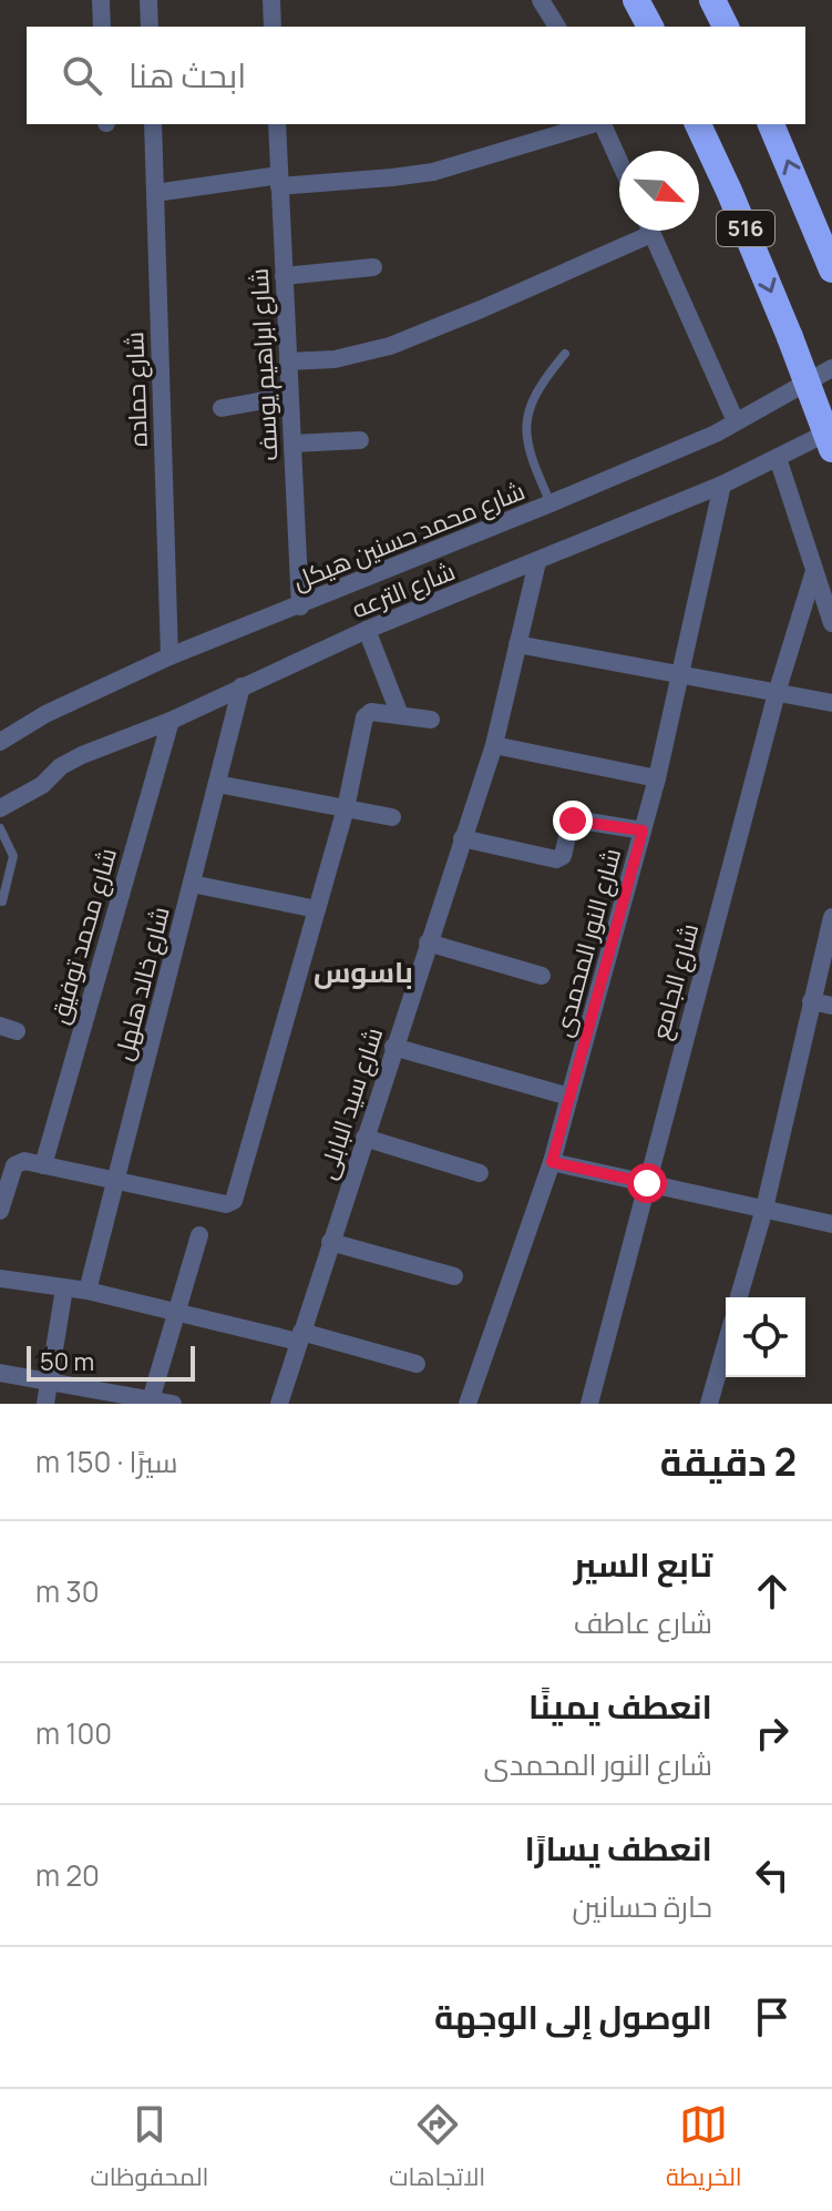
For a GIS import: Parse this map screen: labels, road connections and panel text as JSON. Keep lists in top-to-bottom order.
{
  "streets": {
    "highway": ["516"],
    "street": [
      "شارع ابراهيم يوسف",
      "شارع حماده",
      "شارع محمد حسنين هيكل",
      "شارع الترعه",
      "شارع محمد توفيق",
      "شارع النور المحمدى",
      "شارع الجامع",
      "شارع خالد هلهل",
      "شارع سيد البابلى"
    ]
  },
  "crossings": [
    ["شارع ابراهيم يوسف", "شارع محمد حسنين هيكل"],
    ["شارع حماده", "شارع محمد حسنين هيكل"],
    ["شارع الترعه", "شارع محمد توفيق"],
    ["شارع الترعه", "شارع النور المحمدى"],
    ["شارع الترعه", "شارع خالد هلهل"],
    ["شارع الترعه", "شارع سيد البابلى"]
  ],
  "districts": ["باسوس"],
  "scale_bar": "50 m",
  "north": "bottom right",
  "page": {
    "search": "ابحث هنا",
    "scale": "50 m",
    "heading": ["2 دقيقة", "سيرًا · 150 m"],
    "list": [
      ["تابع السير", "شارع عاطف", "30 m"],
      ["انعطف يمينًا", "شارع النور المحمدى", "100 m"],
      ["انعطف يسارًا", "حارة حسانين", "20 m"],
      "الوصول إلى الوجهة"
    ],
    "nav": ["الخريطة", "الاتجاهات", "المحفوظات"]
  }
}
